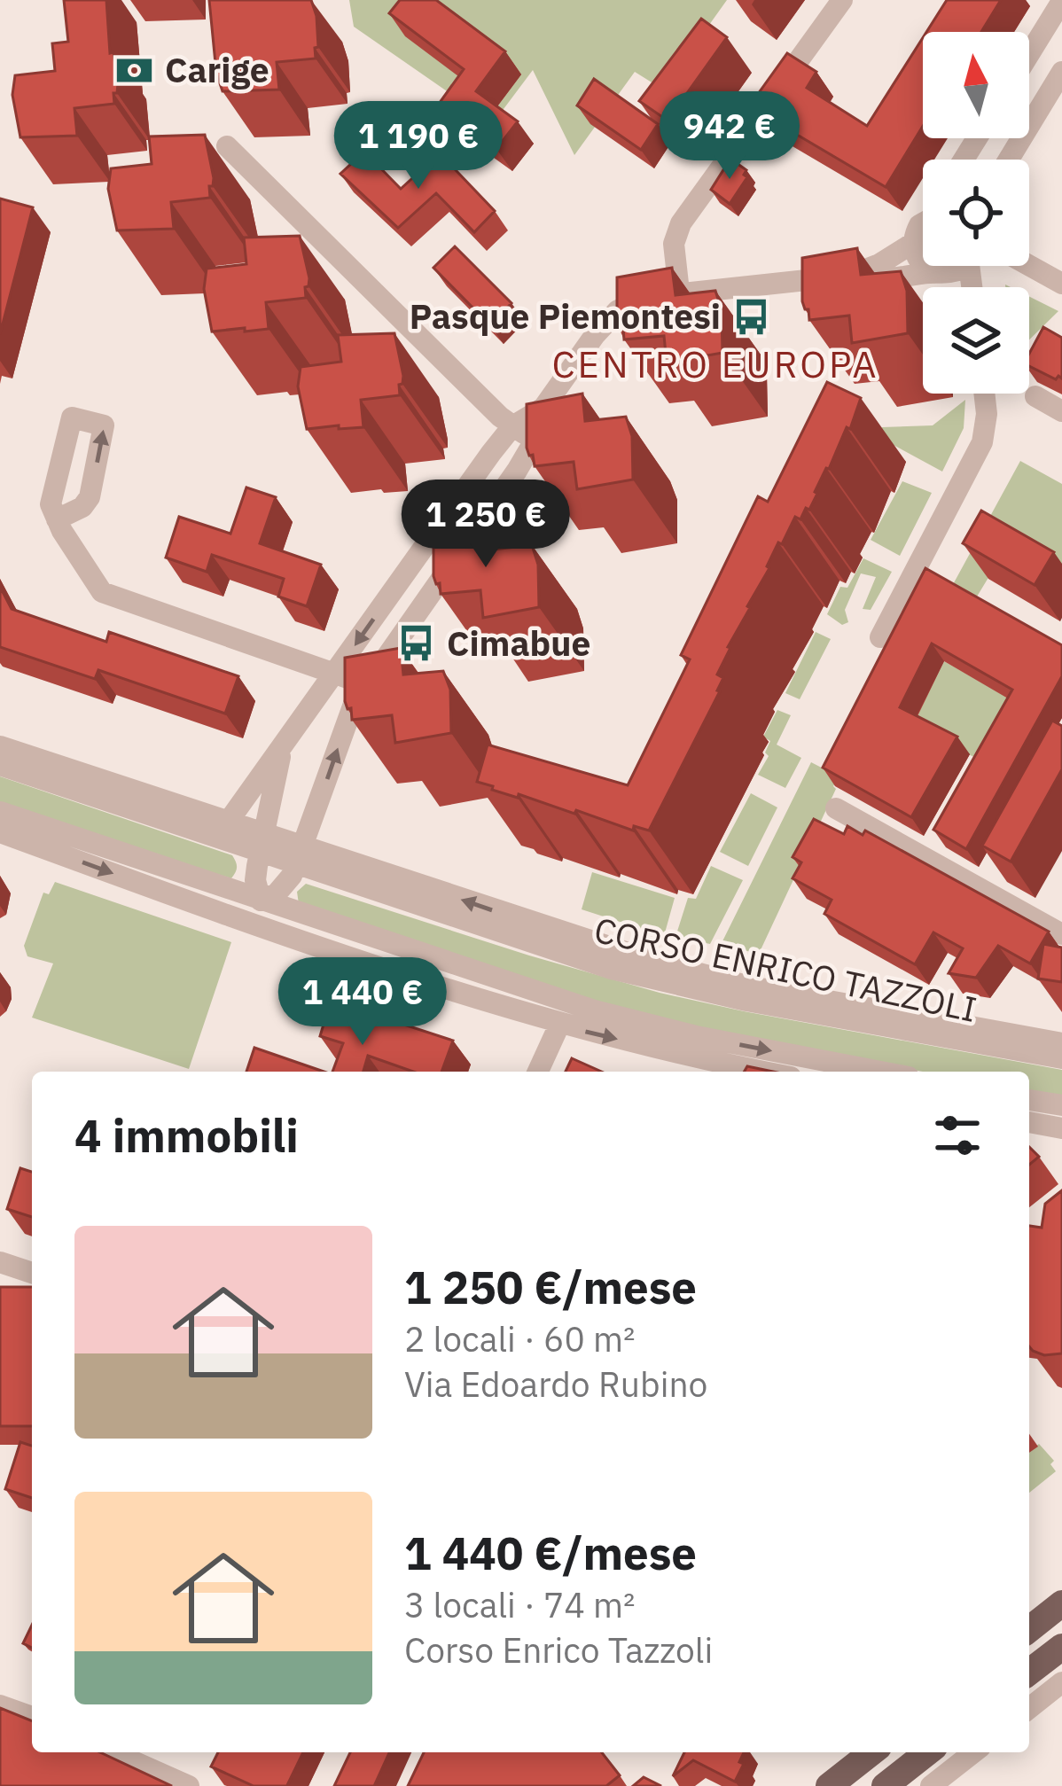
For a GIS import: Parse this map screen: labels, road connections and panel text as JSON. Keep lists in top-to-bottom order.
{
  "streets": {
    "street": ["CORSO ENRICO TAZZOLI"]
  },
  "districts": ["CENTRO EUROPA"],
  "places": {
    "bank": ["Carige"],
    "bus stop": ["Pasque Piemontesi", "Cimabue"]
  },
  "north": "top",
  "page": {
    "price": [
      "942 €",
      "1 190 €",
      "1 250 €",
      "1 440 €"
    ],
    "heading": "4 immobili",
    "list": [
      {
        "name": "1 250 €/mese",
        "note": "2 locali · 60 m² · Via Edoardo Rubino"
      },
      {
        "name": "1 440 €/mese",
        "note": "3 locali · 74 m² · Corso Enrico Tazzoli"
      }
    ]
  }
}
